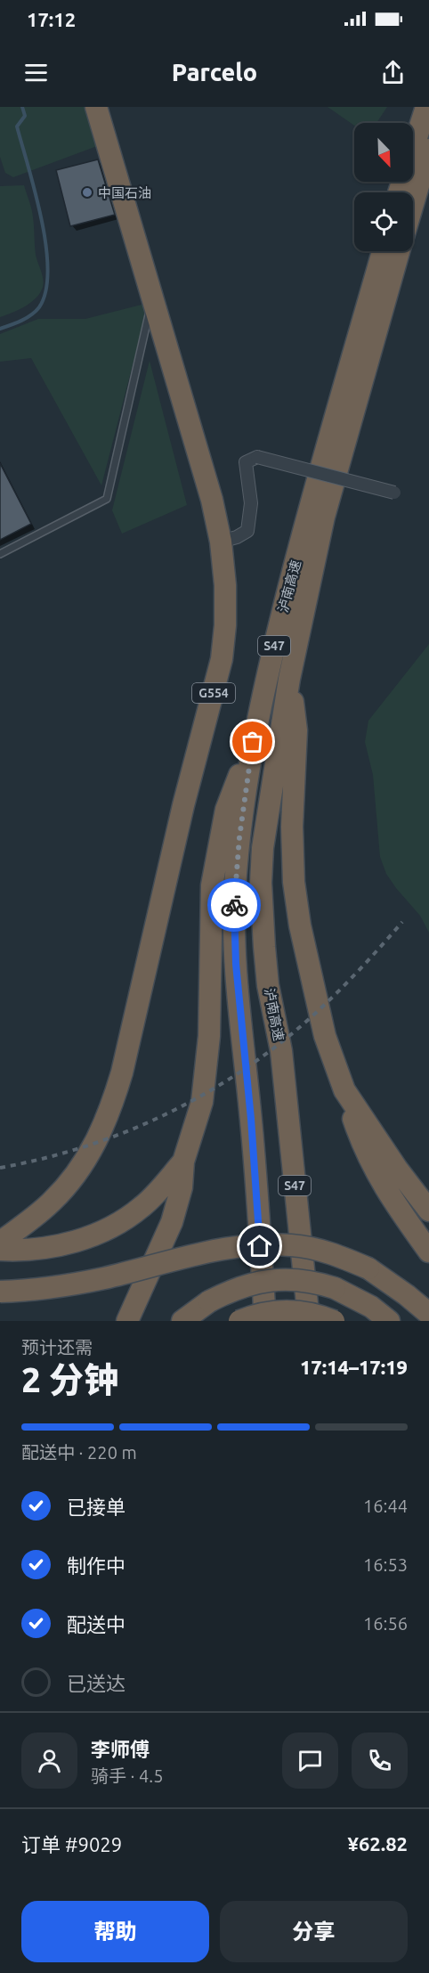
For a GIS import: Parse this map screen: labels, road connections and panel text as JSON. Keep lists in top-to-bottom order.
{
  "streets": {
    "highway": ["泸南高速", "S47", "G554"]
  },
  "places": ["中国石油"],
  "north": "bottom right",
  "page": {
    "status": "17:12",
    "header": "Parcelo",
    "heading": ["2 分钟", "预计还需", "17:14–17:19"],
    "panel": [
      "李师傅",
      "骑手 · 4.5",
      "订单 #9029",
      "¥62.82"
    ],
    "bar": "配送中 · 220 m",
    "list": [
      ["已接单", "16:44"],
      ["制作中", "16:53"],
      ["配送中", "16:56"],
      "已送达"
    ],
    "buttons": ["帮助", "分享"]
  }
}
